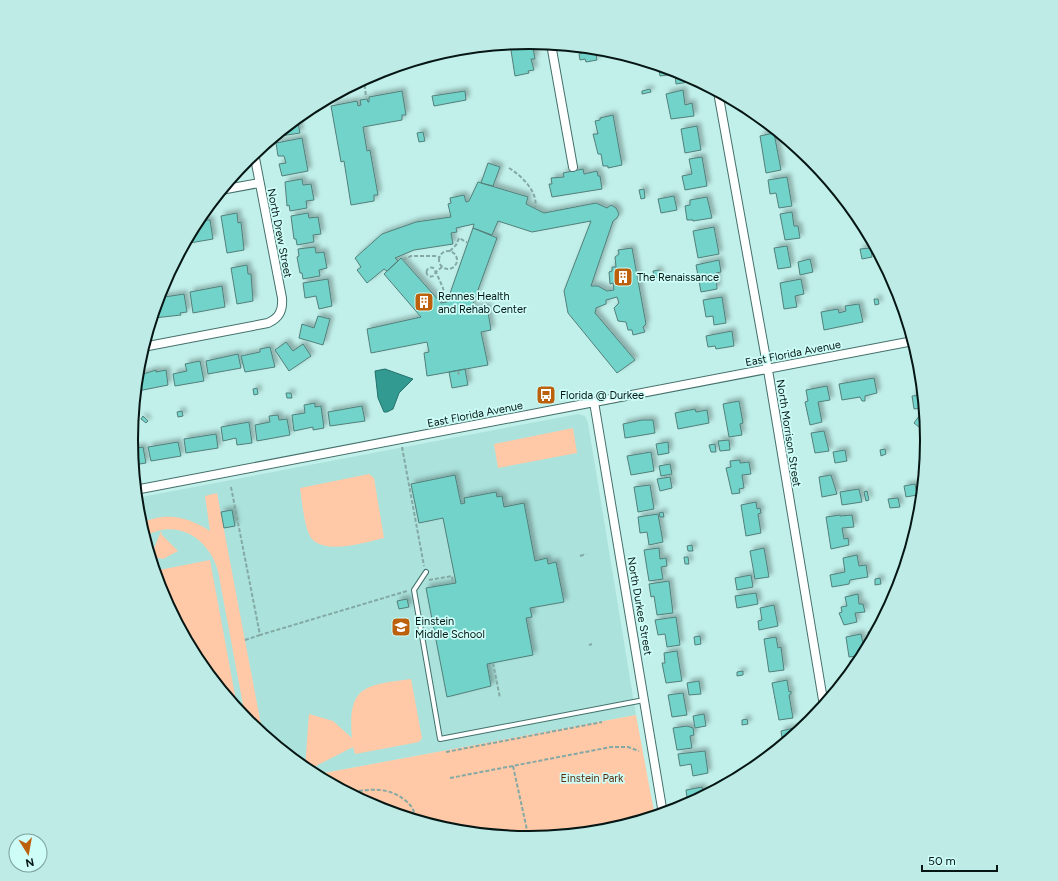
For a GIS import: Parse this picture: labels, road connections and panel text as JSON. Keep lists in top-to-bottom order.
{
  "streets": {
    "street": [
      "North Drew Street",
      "East Florida Avenue",
      "North Morrison Street",
      "North Durkee Street"
    ]
  },
  "crossings": [
    ["East Florida Avenue", "North Morrison Street"],
    ["East Florida Avenue", "North Durkee Street"]
  ],
  "parks": ["Einstein Park"],
  "places": {
    "building": ["The Renaissance", "Rennes Health and Rehab Center"],
    "bus stop": ["Florida @ Durkee"],
    "school or university": ["Einstein Middle School"]
  },
  "scale_bar": "50 m",
  "north": "bottom"
}
